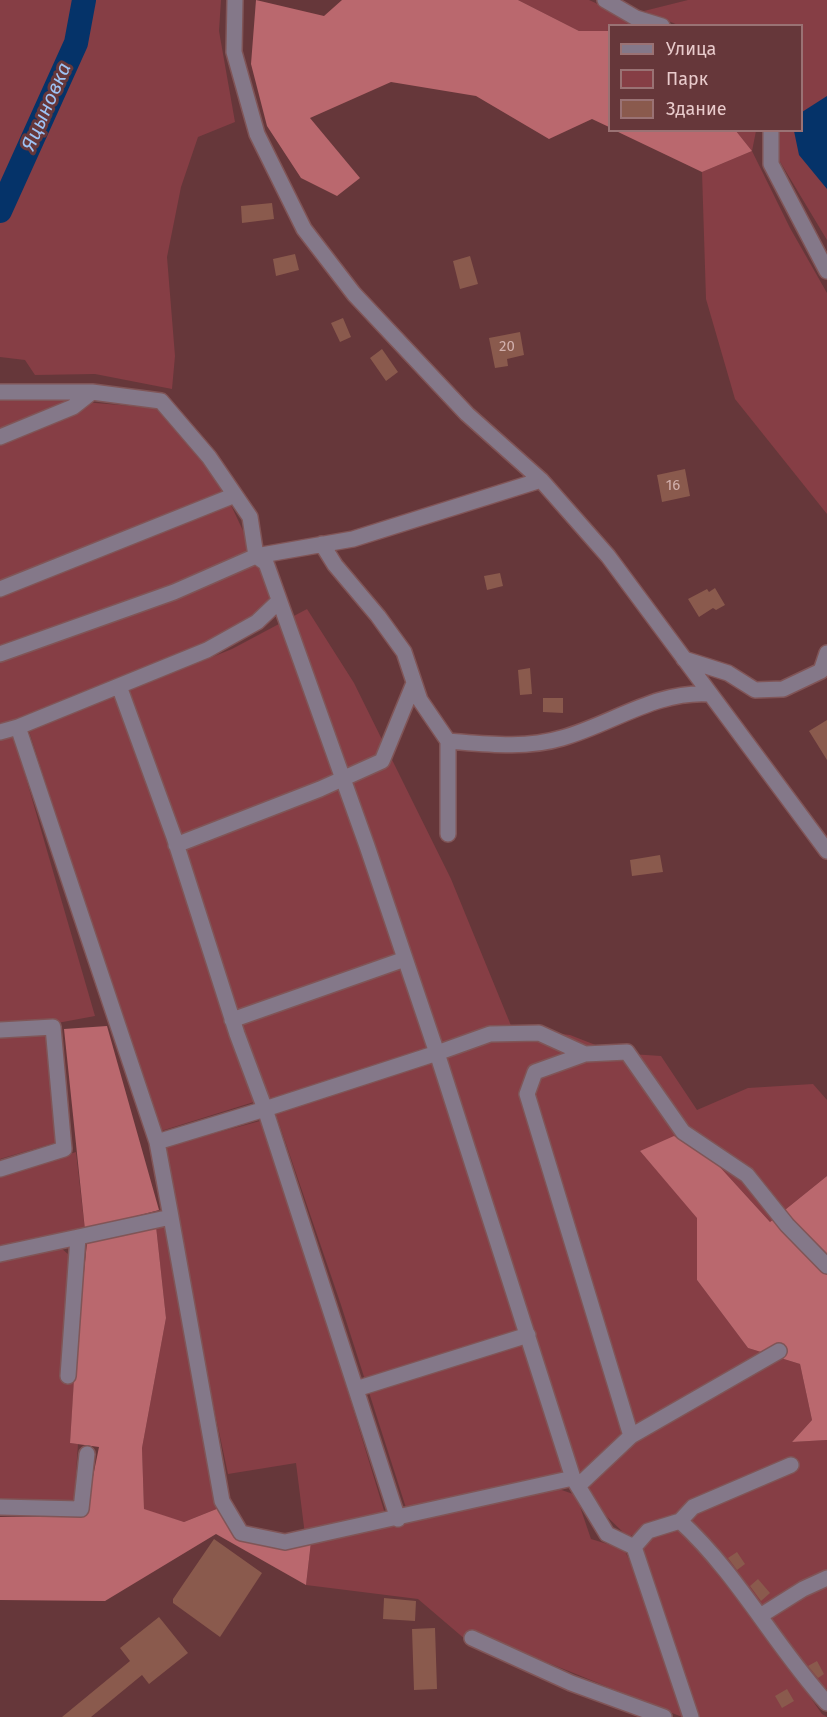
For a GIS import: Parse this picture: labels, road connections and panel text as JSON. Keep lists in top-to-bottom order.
{
  "water": ["Яцыновка"],
  "house_numbers": ["20", "16"],
  "legend": ["Улица", "Парк", "Здание"]
}
